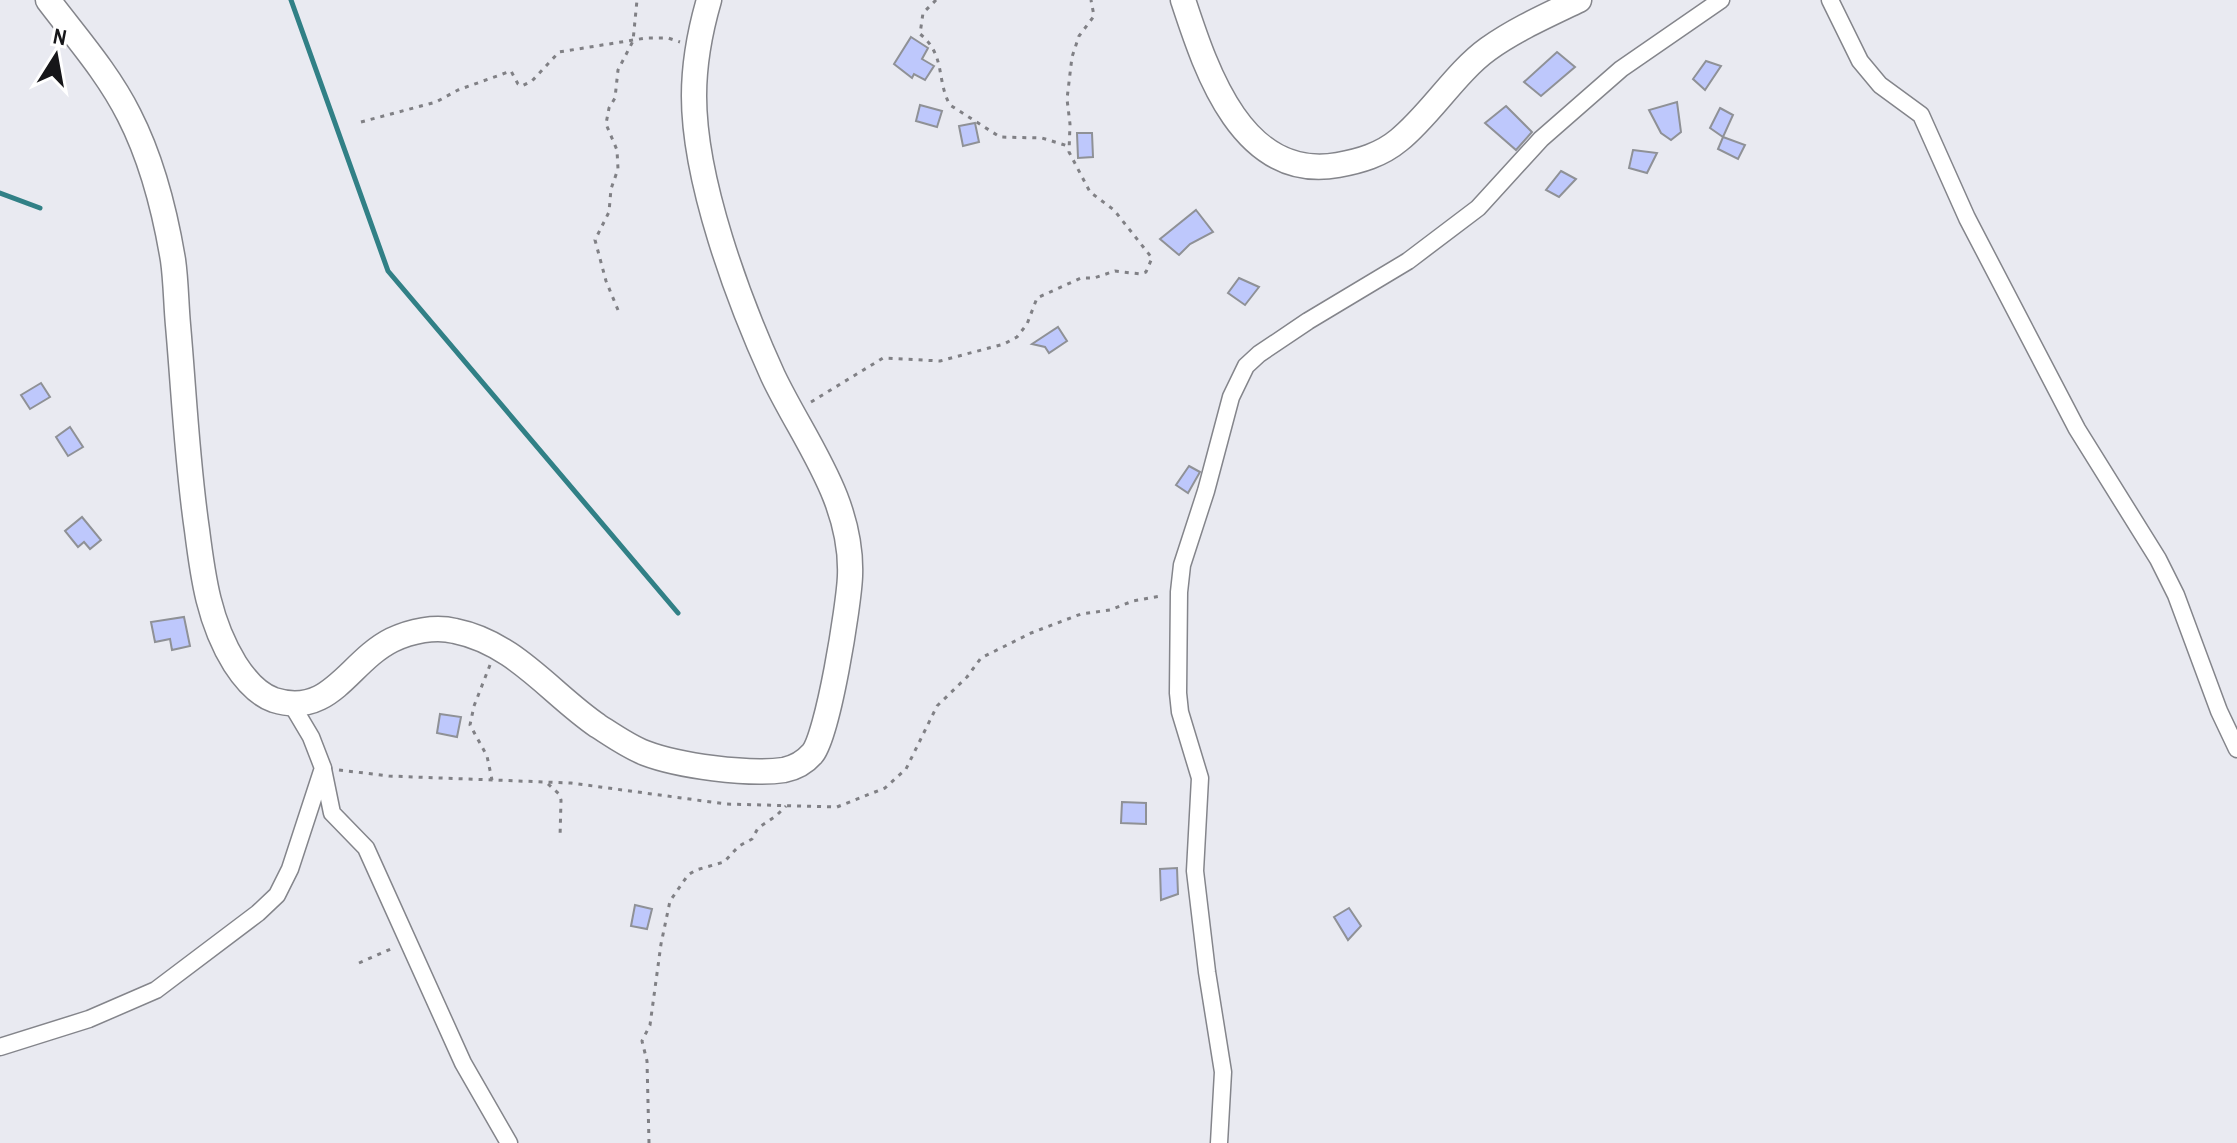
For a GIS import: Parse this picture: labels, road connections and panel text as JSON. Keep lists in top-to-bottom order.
{
  "north": "top"
}
